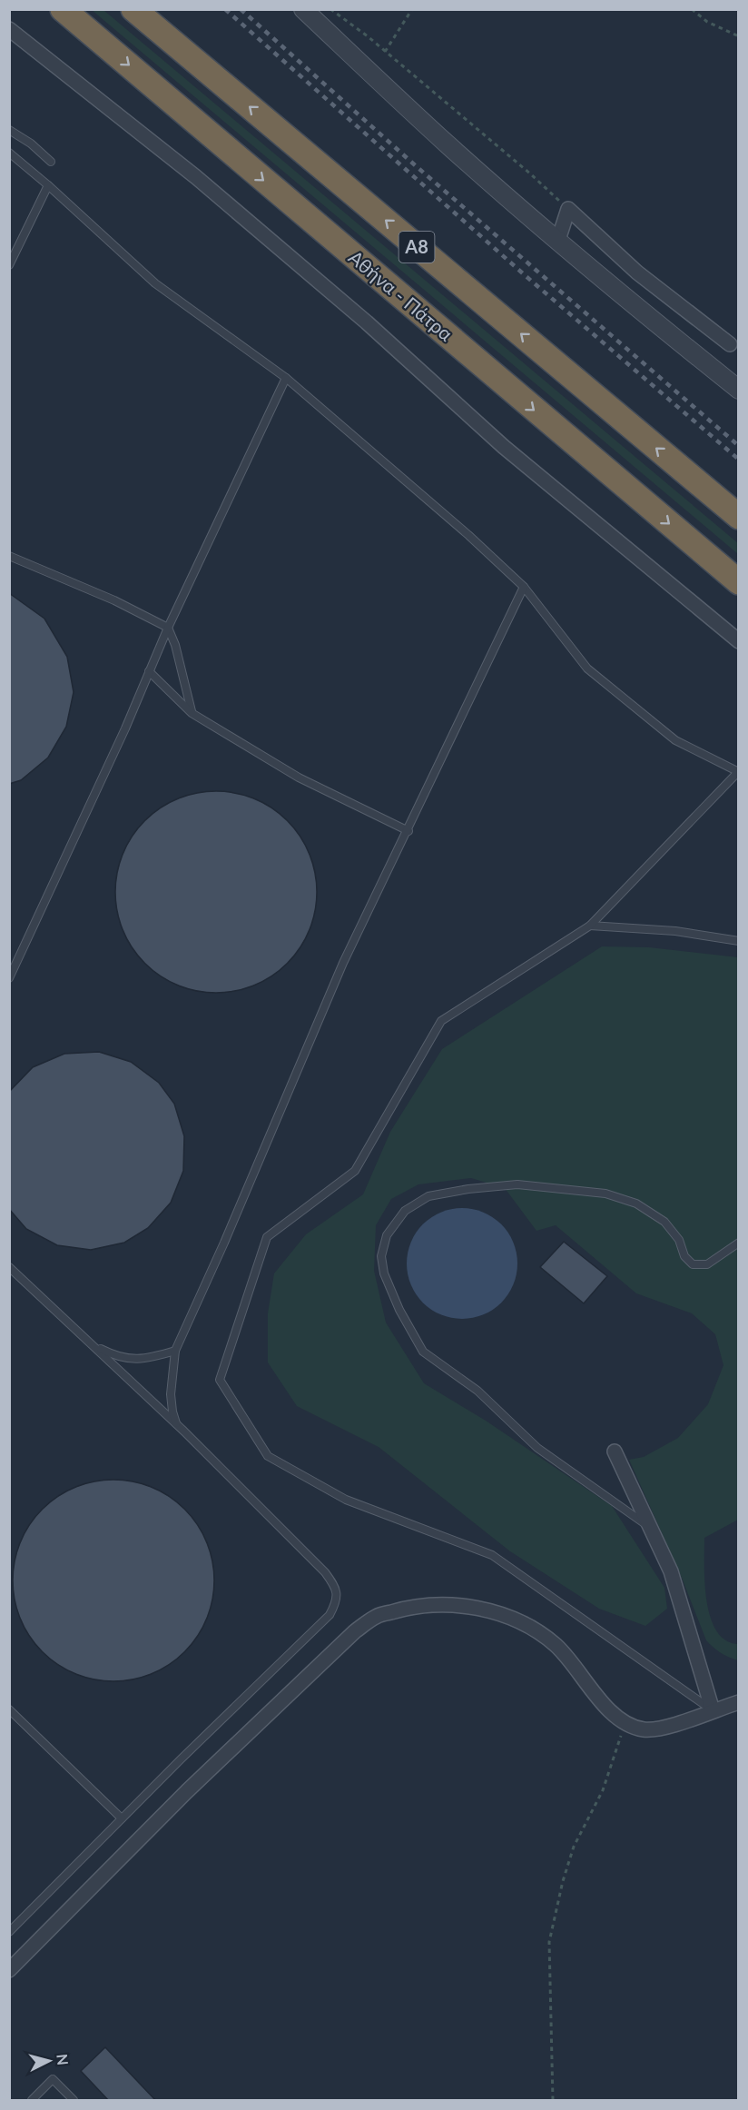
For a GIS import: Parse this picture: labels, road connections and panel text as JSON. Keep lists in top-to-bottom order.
{
  "streets": {
    "highway": ["Α8", "Αθήνα - Πάτρα"]
  },
  "north": "right"
}
